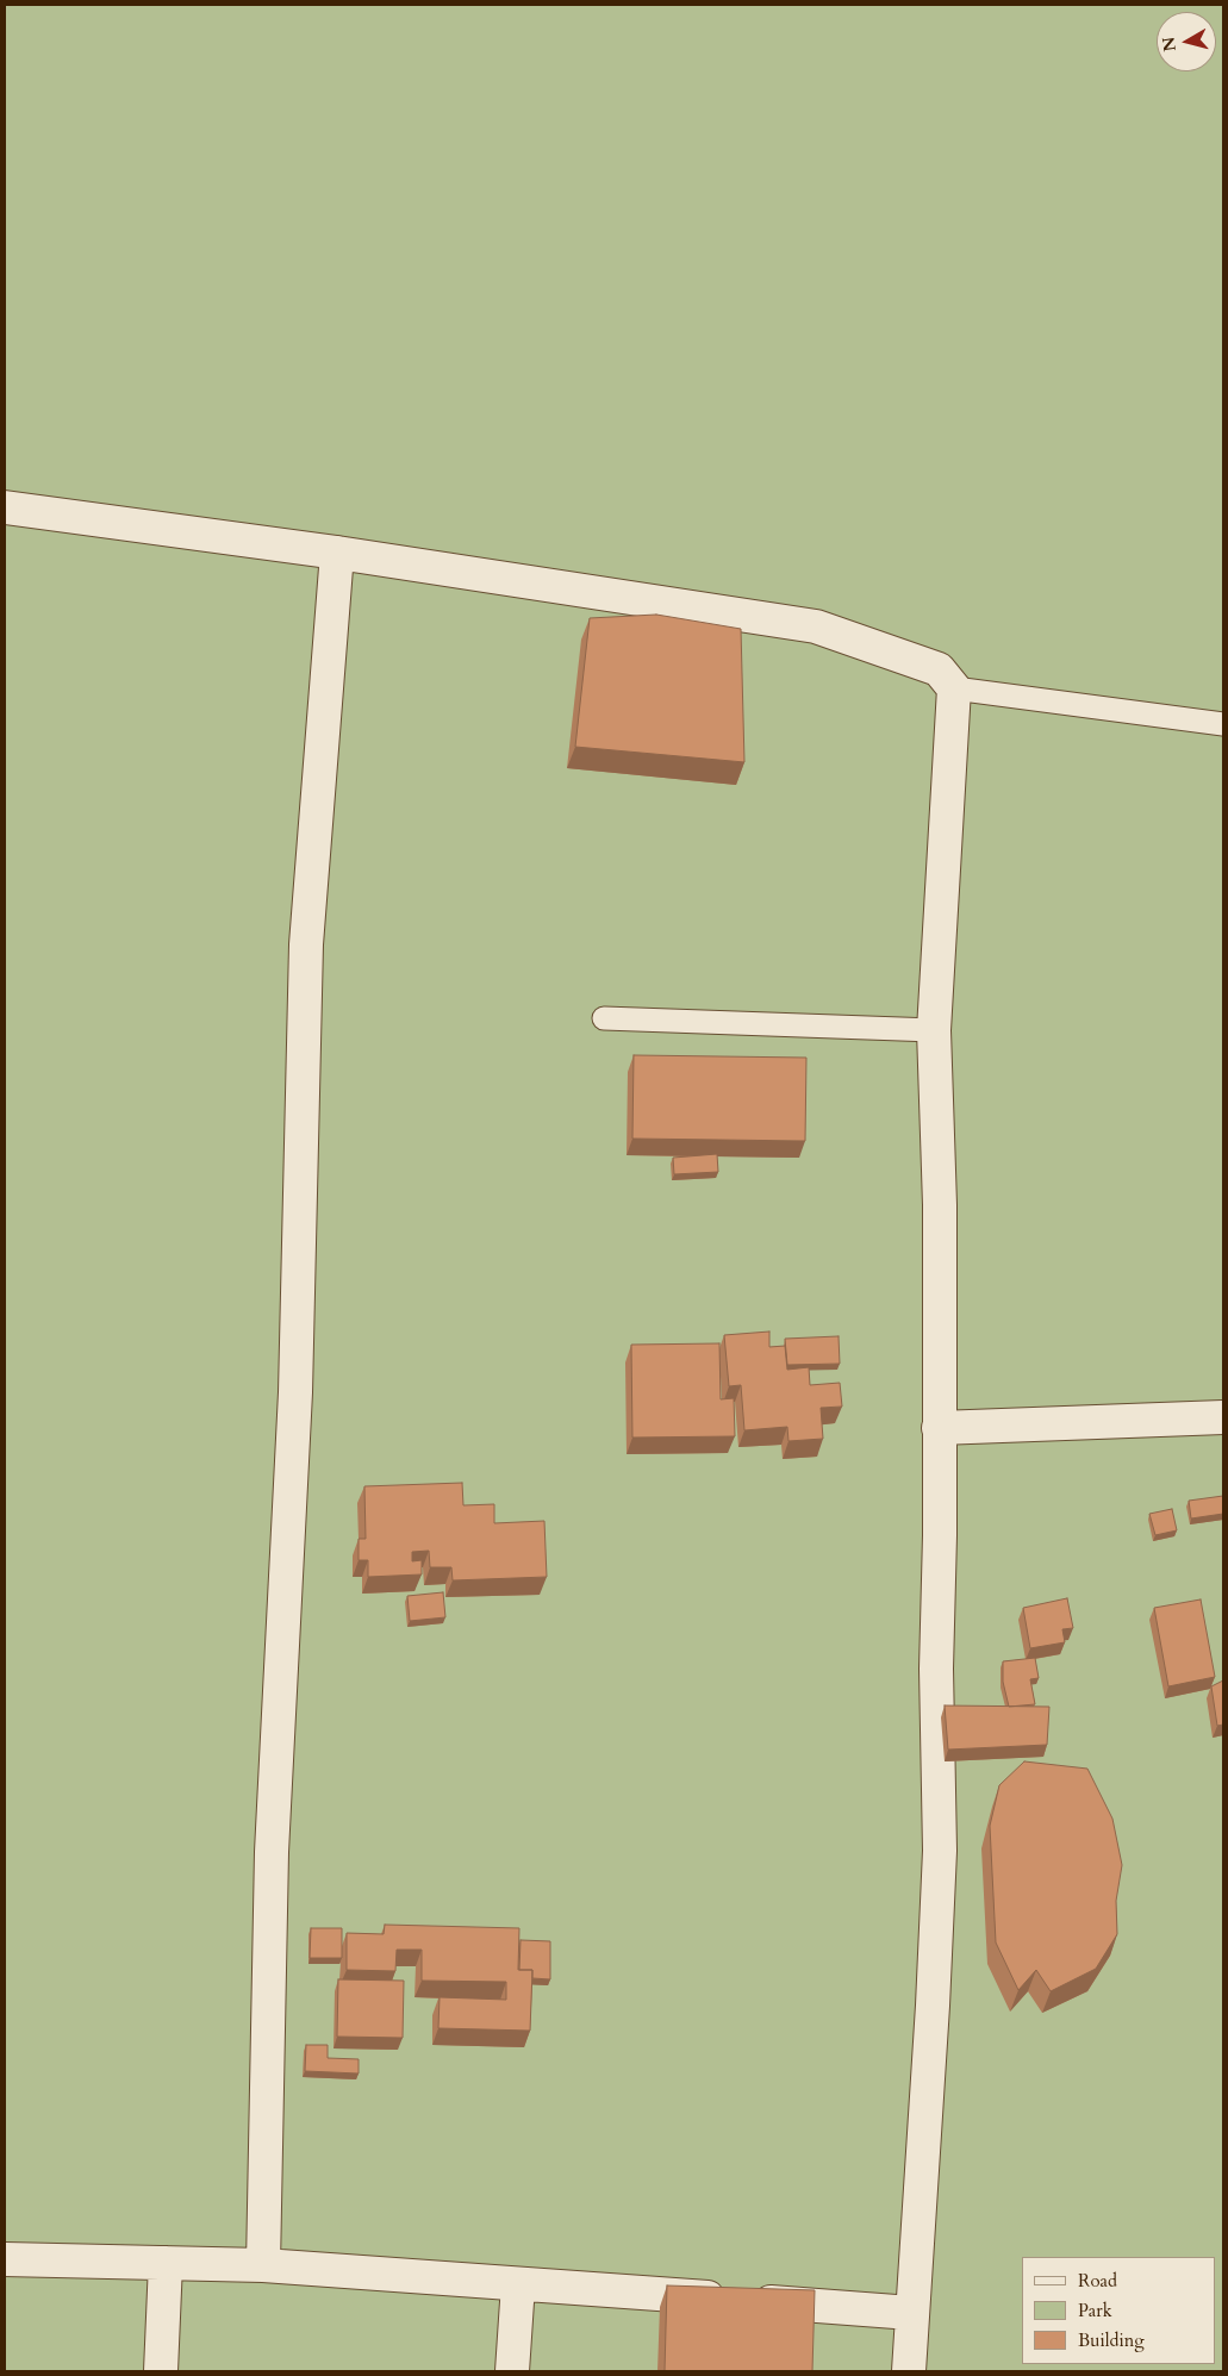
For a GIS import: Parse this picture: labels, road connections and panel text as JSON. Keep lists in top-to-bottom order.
{
  "legend": ["Road", "Park", "Building"],
  "north": "left"
}
